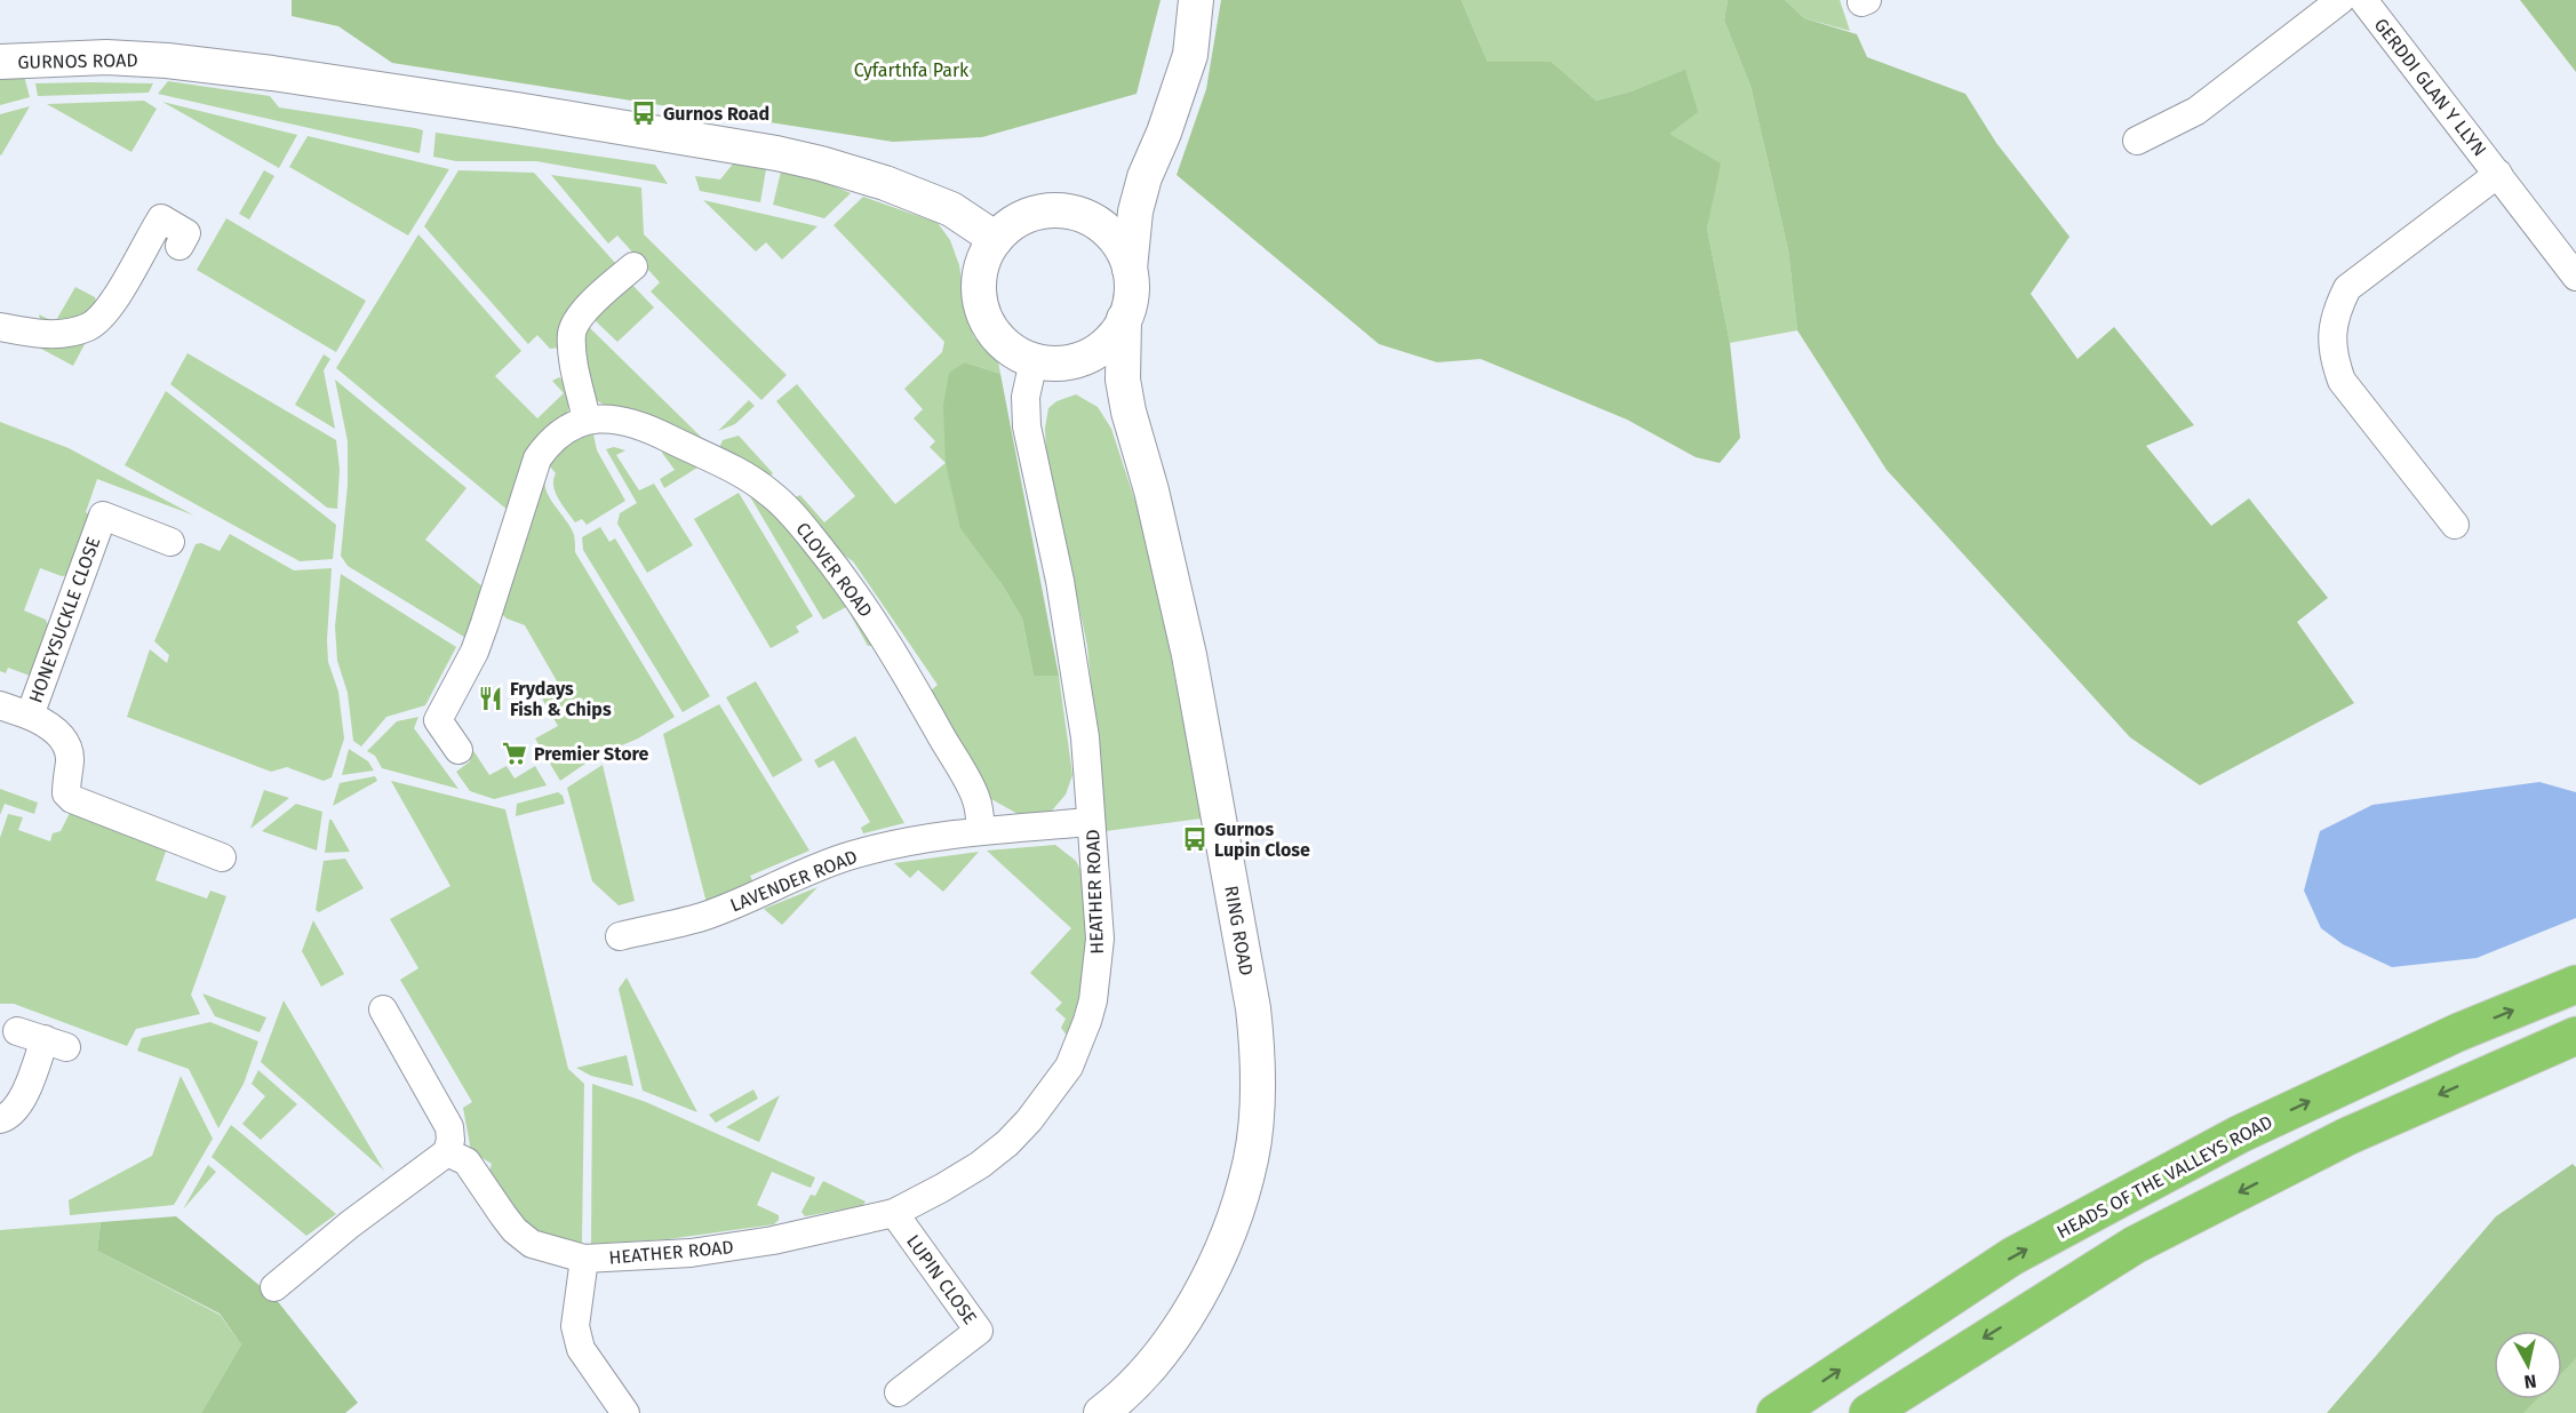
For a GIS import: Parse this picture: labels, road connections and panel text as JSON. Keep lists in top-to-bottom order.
{
  "streets": {
    "highway": ["HEADS OF THE VALLEYS ROAD"],
    "street": [
      "GURNOS ROAD",
      "GERDDI GLAN Y LLYN",
      "CLOVER ROAD",
      "HONEYSUCKLE CLOSE",
      "LAVENDER ROAD",
      "HEATHER ROAD",
      "RING ROAD",
      "LUPIN CLOSE"
    ]
  },
  "crossings": [
    ["GURNOS ROAD", "HEATHER ROAD"],
    ["GURNOS ROAD", "RING ROAD"],
    ["CLOVER ROAD", "LAVENDER ROAD"],
    ["LAVENDER ROAD", "HEATHER ROAD"],
    ["HEATHER ROAD", "RING ROAD"],
    ["HEATHER ROAD", "LUPIN CLOSE"]
  ],
  "parks": ["Cyfarthfa Park"],
  "places": {
    "bus stop": ["Gurnos Road", "Gurnos Lupin Close"],
    "restaurant": ["Frydays Fish & Chips"],
    "supermarket": ["Premier Store"]
  },
  "north": "bottom"
}
